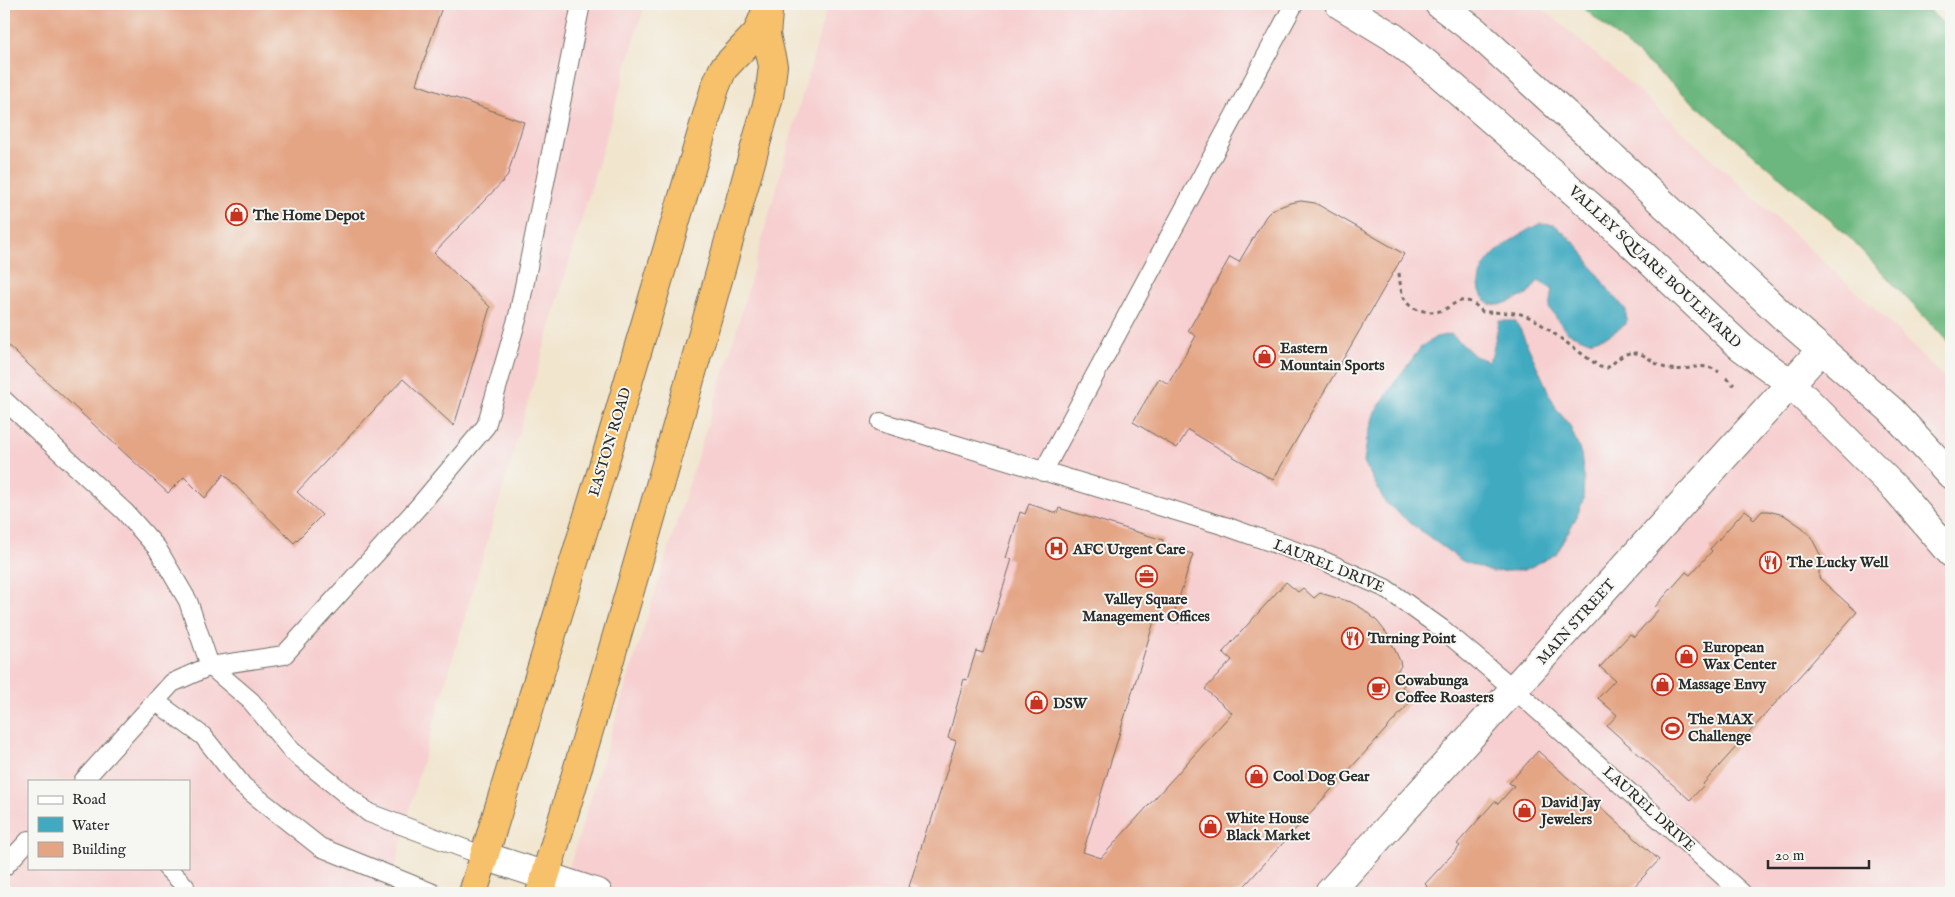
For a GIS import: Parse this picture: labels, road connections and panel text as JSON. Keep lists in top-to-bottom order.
{
  "streets": {
    "highway": ["EASTON ROAD"],
    "street": ["VALLEY SQUARE BOULEVARD", "MAIN STREET"],
    "lane": ["LAUREL DRIVE"]
  },
  "crossings": [
    ["VALLEY SQUARE BOULEVARD", "MAIN STREET"],
    ["LAUREL DRIVE", "MAIN STREET"]
  ],
  "places": {
    "shop": [
      "The Home Depot",
      "Eastern Mountain Sports",
      "European Wax Center",
      "Massage Envy",
      "DSW",
      "Cool Dog Gear",
      "David Jay Jewelers",
      "White House Black Market"
    ],
    "hospital": ["AFC Urgent Care"],
    "restaurant": ["The Lucky Well", "Turning Point"],
    "office": ["Valley Square Management Offices"],
    "cafe": ["Cowabunga Coffee Roasters"],
    "sports": ["The MAX Challenge"]
  },
  "legend": ["Road", "Water", "Building"],
  "scale_bar": "20 m"
}
